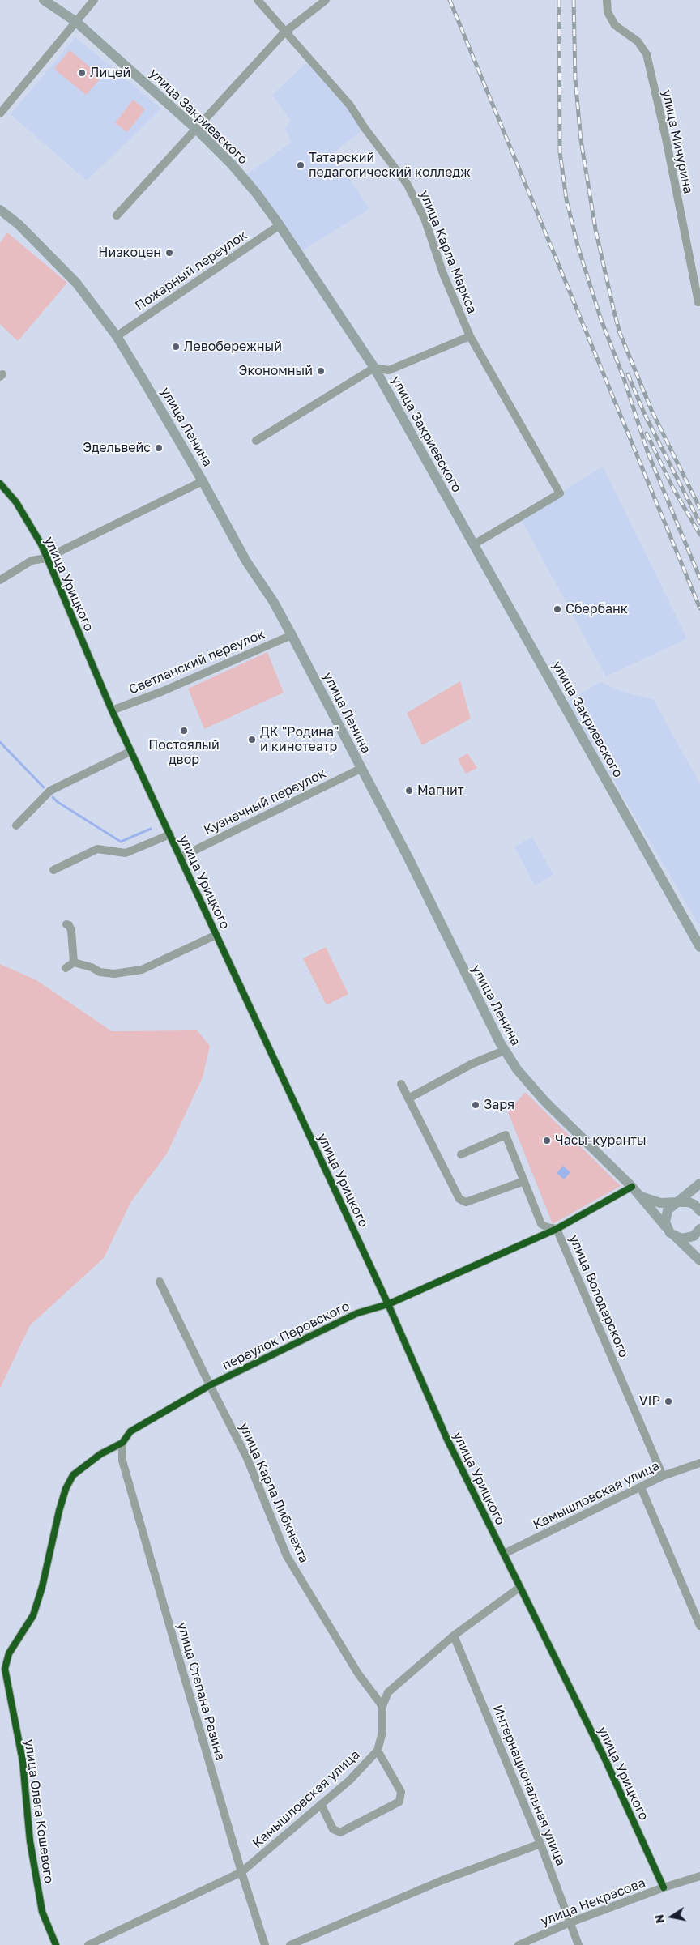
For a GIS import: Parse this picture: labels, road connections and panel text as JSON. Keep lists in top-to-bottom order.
{
  "streets": {
    "main road": ["улица Закриевского", "улица Ленина"],
    "street": [
      "улица Мичурина",
      "улица Карла Маркса",
      "Пожарный переулок",
      "улица Урицкого",
      "Светланский переулок",
      "Кузнечный переулок",
      "улица Володарского",
      "переулок Перовского",
      "улица Карла Либкнехта",
      "Камышловская улица",
      "улица Степана Разина",
      "Интернациональная улица",
      "улица Олега Кошевого",
      "улица Некрасова"
    ]
  },
  "crossings": [
    ["улица Закриевского", "улица Карла Маркса"],
    ["улица Закриевского", "Пожарный переулок"],
    ["Пожарный переулок", "улица Ленина"],
    ["улица Ленина", "Светланский переулок"],
    ["улица Ленина", "Кузнечный переулок"],
    ["улица Ленина", "переулок Перовского"],
    ["улица Урицкого", "Светланский переулок"],
    ["улица Урицкого", "Кузнечный переулок"],
    ["улица Урицкого", "переулок Перовского"],
    ["улица Урицкого", "Камышловская улица"],
    ["улица Урицкого", "улица Некрасова"],
    ["улица Володарского", "переулок Перовского"],
    ["улица Володарского", "Камышловская улица"],
    ["переулок Перовского", "улица Карла Либкнехта"],
    ["переулок Перовского", "улица Степана Разина"],
    ["переулок Перовского", "улица Олега Кошевого"],
    ["улица Карла Либкнехта", "Камышловская улица"],
    ["Камышловская улица", "улица Степана Разина"],
    ["Камышловская улица", "Интернациональная улица"],
    ["Интернациональная улица", "улица Некрасова"]
  ],
  "places": [
    "Лицей",
    "Татарский педагогический колледж",
    "Низкоцен",
    "Левобережный",
    "Экономный",
    "Эдельвейс",
    "Сбербанк",
    "Постоялый двор",
    "ДК \"Родина\" и кинотеатр",
    "Магнит",
    "Заря",
    "Часы-куранты",
    "VIP"
  ],
  "north": "left"
}
